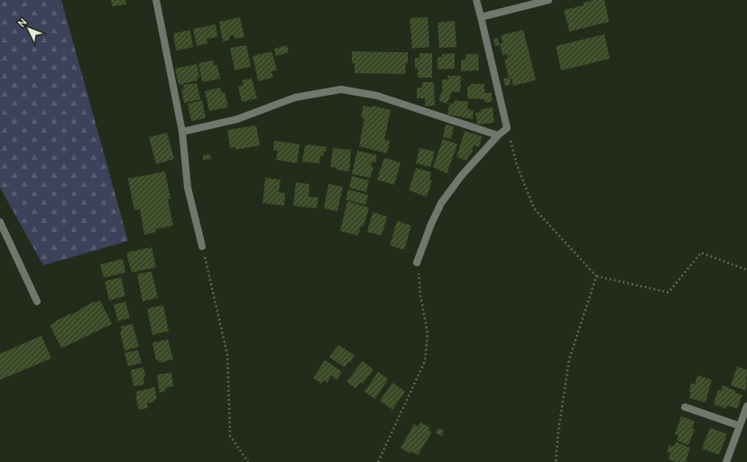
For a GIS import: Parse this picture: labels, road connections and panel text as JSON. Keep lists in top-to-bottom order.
{
  "north": "top left"
}
